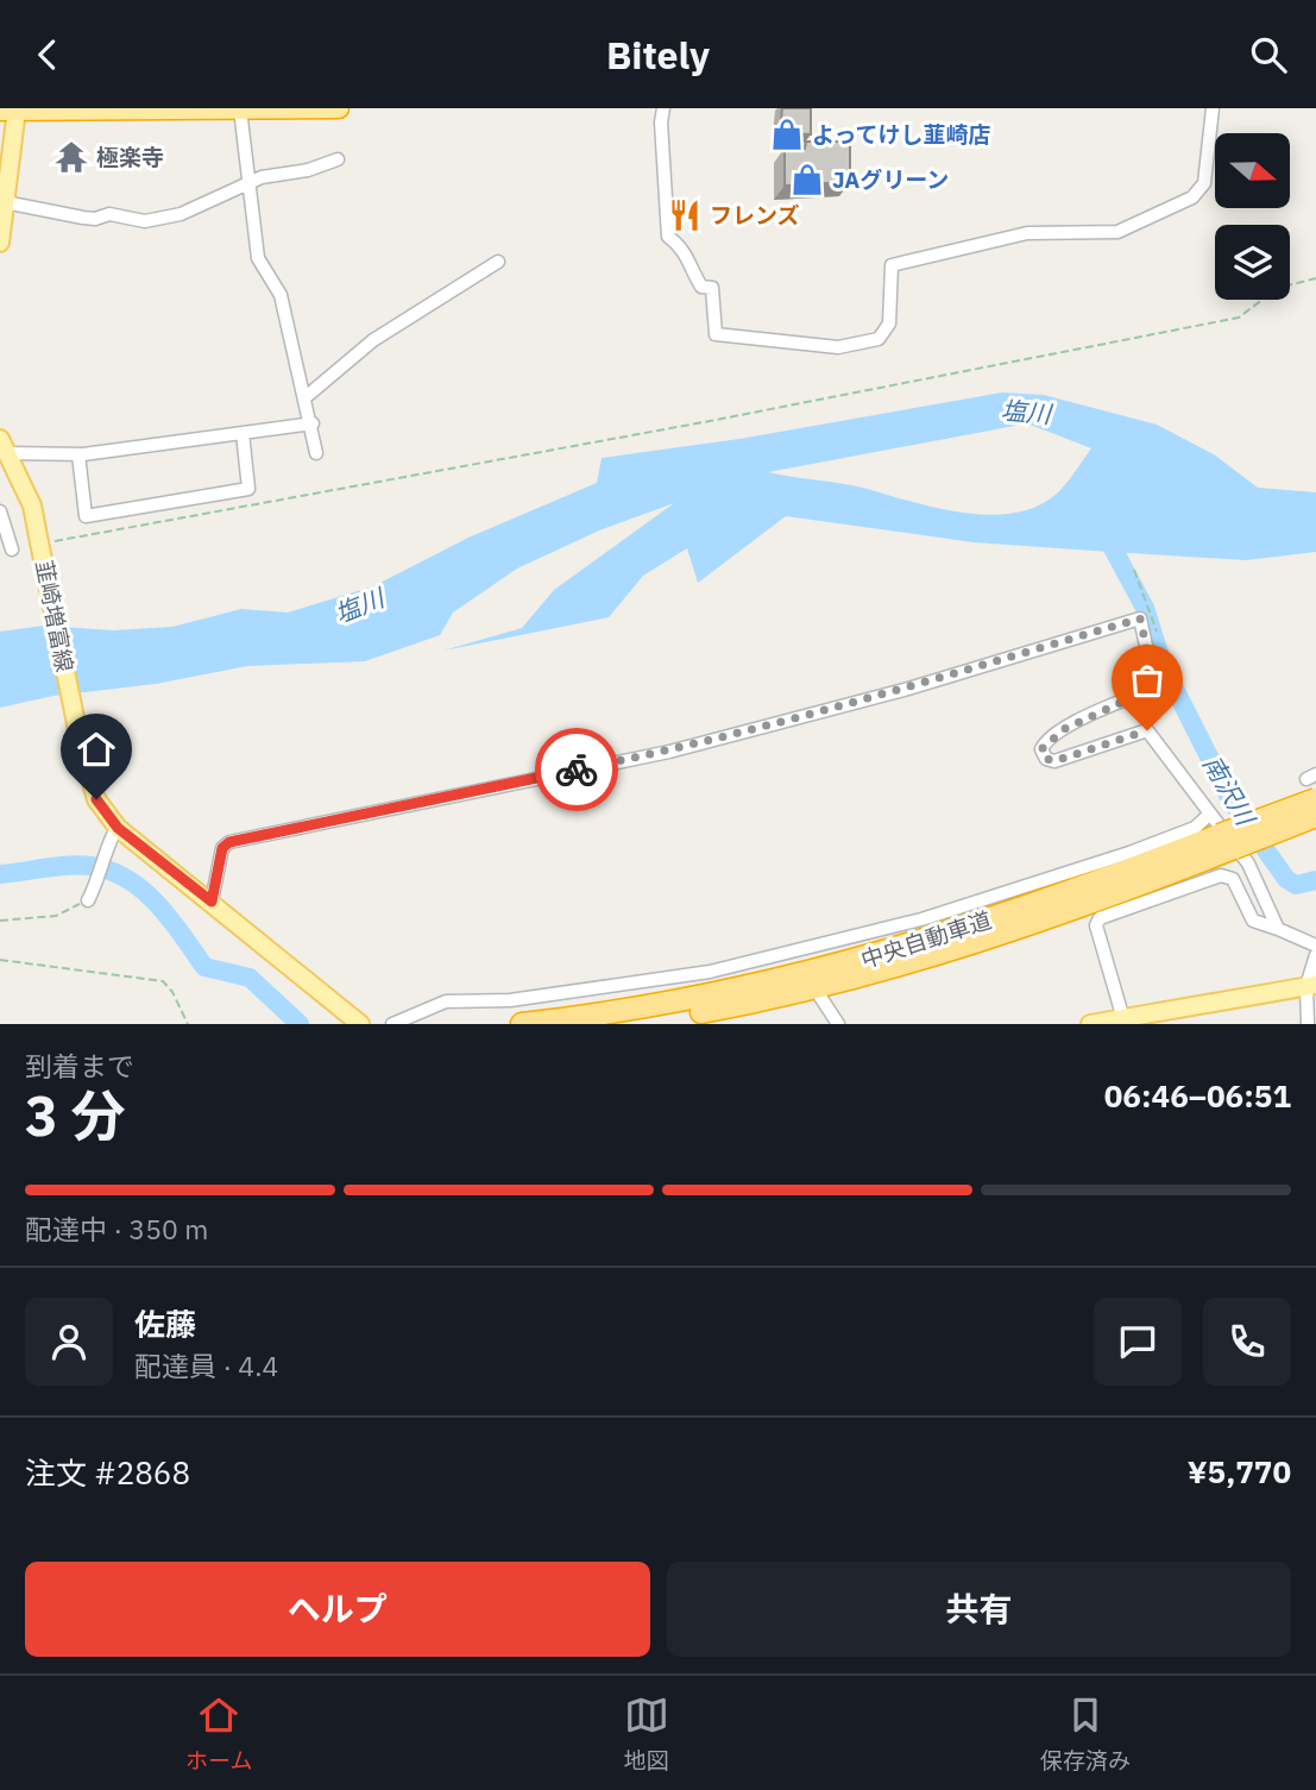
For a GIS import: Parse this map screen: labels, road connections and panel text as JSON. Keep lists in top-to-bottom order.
{
  "streets": {
    "highway": ["中央自動車道"],
    "main road": ["韮崎増富線"]
  },
  "water": ["塩川", "南沢川"],
  "places": {
    "shop": ["よってけし韮崎店", "JAグリーン"],
    "temple": ["極楽寺"],
    "restaurant": ["フレンズ"]
  },
  "north": "right",
  "page": {
    "header": "Bitely",
    "heading": ["3 分", "到着まで", "06:46–06:51"],
    "panel": [
      "佐藤",
      "配達員 · 4.4",
      "注文 #2868",
      "¥5,770"
    ],
    "bar": "配達中 · 350 m",
    "buttons": ["ヘルプ", "共有"],
    "tabs": ["ホーム", "地図", "保存済み"]
  }
}
